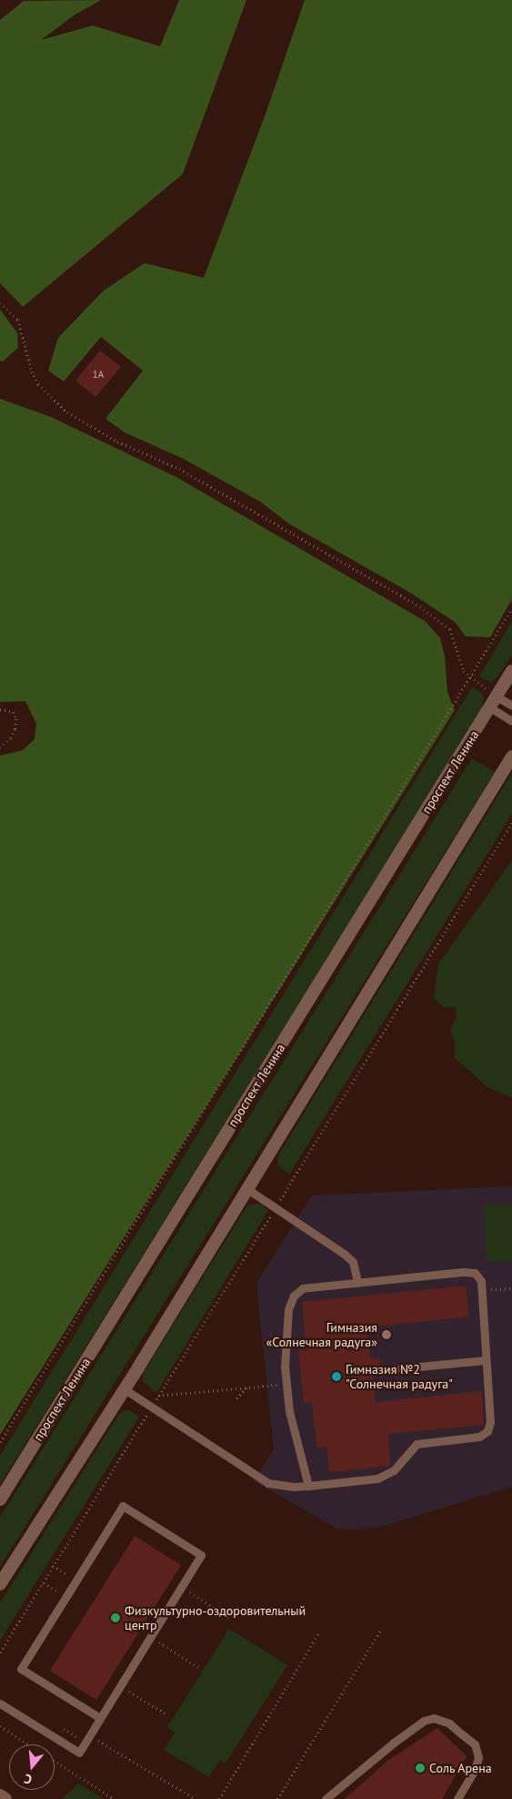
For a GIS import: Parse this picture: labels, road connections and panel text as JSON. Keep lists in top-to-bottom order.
{
  "streets": {
    "street": ["проспект Ленина"]
  },
  "places": [
    "Гимназия «Солнечная радуга»",
    "Гимназия №2 \"Солнечная радуга\"",
    "Физкультурно-оздоровительный центр",
    "Соль Арена"
  ],
  "house_numbers": ["1А"],
  "north": "bottom"
}
